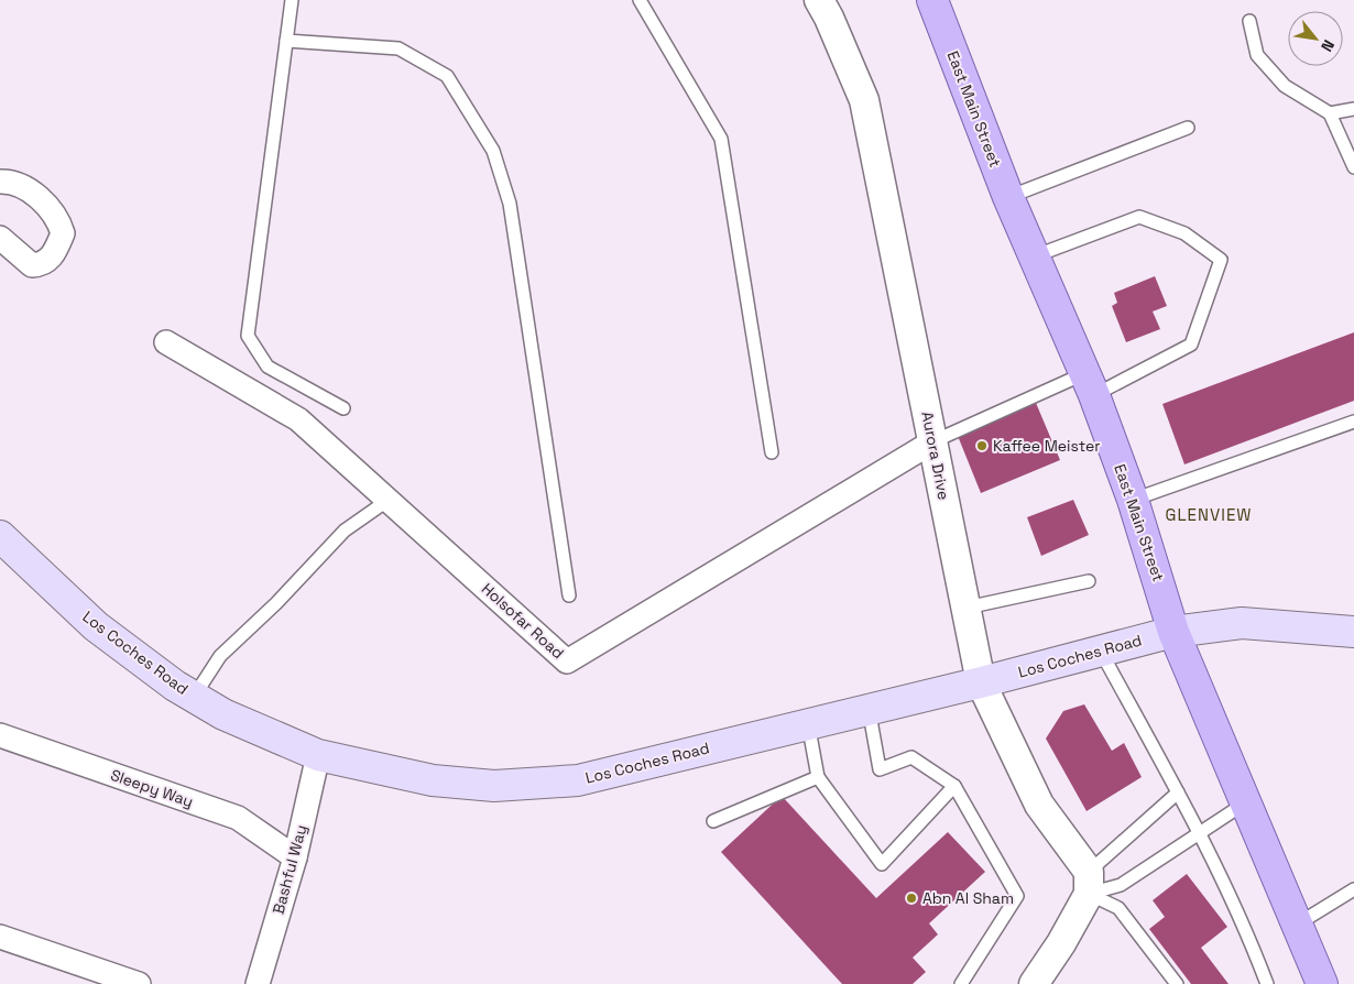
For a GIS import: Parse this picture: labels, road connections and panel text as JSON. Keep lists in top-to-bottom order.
{
  "streets": {
    "main road": ["East Main Street", "Los Coches Road"],
    "street": [
      "Aurora Drive",
      "Holsofar Road",
      "Sleepy Way",
      "Bashful Way"
    ]
  },
  "crossings": [
    ["East Main Street", "Los Coches Road"],
    ["Aurora Drive", "Holsofar Road"],
    ["Aurora Drive", "Los Coches Road"],
    ["Los Coches Road", "Bashful Way"],
    ["Sleepy Way", "Bashful Way"]
  ],
  "districts": ["GLENVIEW"],
  "places": ["Kaffee Meister", "Abn Al Sham"],
  "north": "bottom right"
}
